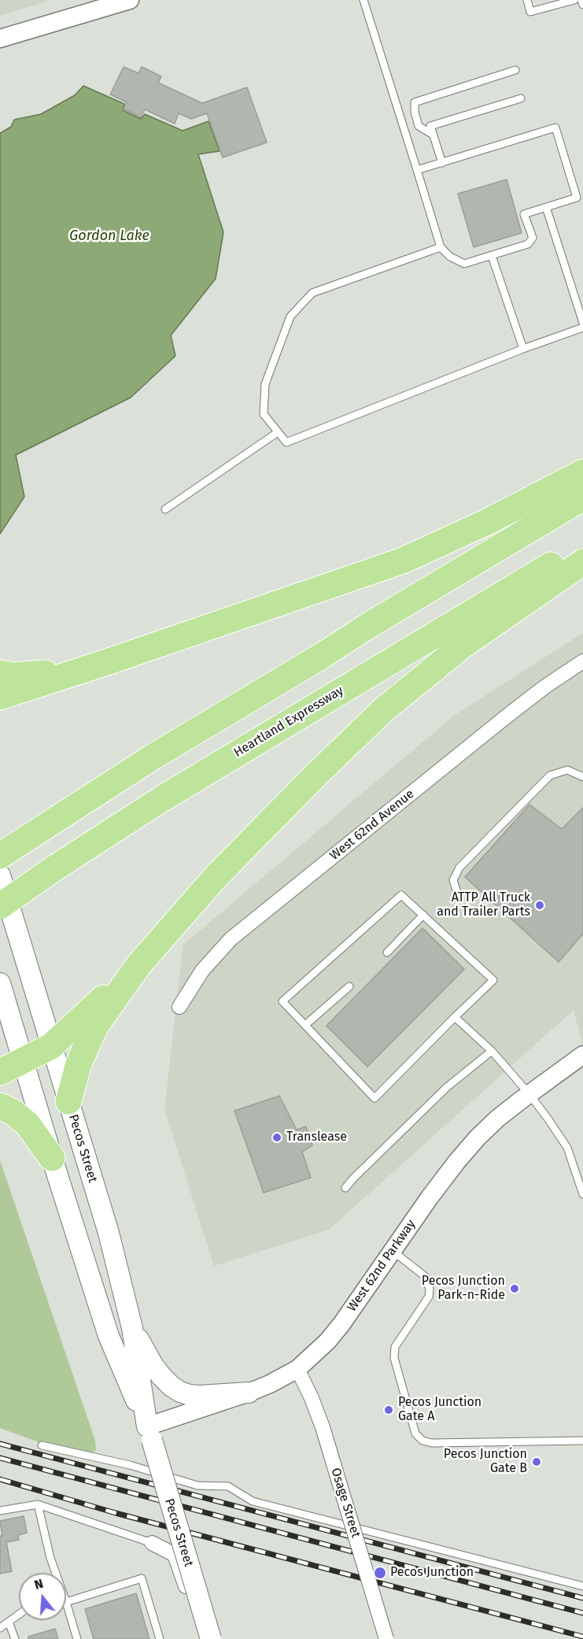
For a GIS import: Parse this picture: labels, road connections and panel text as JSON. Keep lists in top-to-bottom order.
{
  "streets": {
    "highway": ["Heartland Expressway"],
    "main road": ["Pecos Street"],
    "street": ["West 62nd Avenue", "West 62nd Parkway", "Osage Street"]
  },
  "crossings": [
    ["Pecos Street", "West 62nd Parkway"],
    ["West 62nd Parkway", "Osage Street"]
  ],
  "water": ["Gordon Lake"],
  "places": [
    "ATTP All Truck and Trailer Parts",
    "Translease",
    "Pecos Junction Park-n-Ride",
    "Pecos Junction Gate A",
    "Pecos Junction Gate B",
    "Pecos Junction"
  ],
  "north": "top"
}
